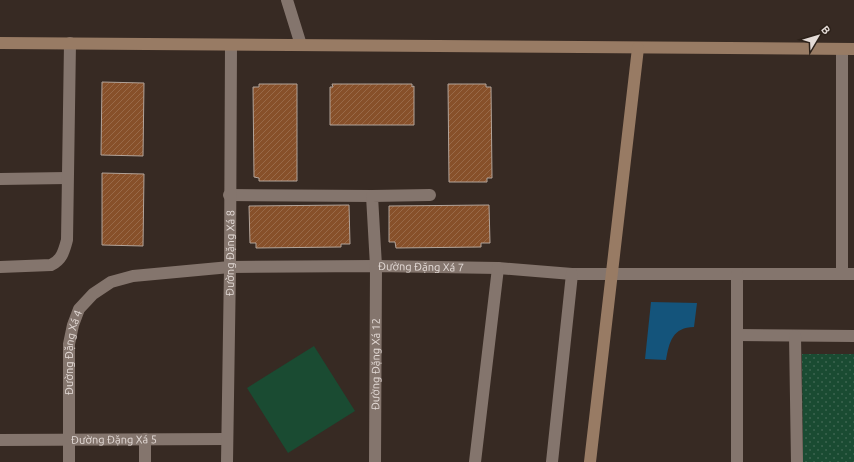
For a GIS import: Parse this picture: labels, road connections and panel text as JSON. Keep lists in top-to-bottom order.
{
  "streets": {
    "street": [
      "Đường Đặng Xá 8",
      "Đường Đặng Xá 7",
      "Đường Đặng Xá 4",
      "Đường Đặng Xá 12",
      "Đường Đặng Xá 5"
    ]
  },
  "crossings": [
    ["Đường Đặng Xá 8", "Đường Đặng Xá 7"],
    ["Đường Đặng Xá 8", "Đường Đặng Xá 4"],
    ["Đường Đặng Xá 8", "Đường Đặng Xá 5"],
    ["Đường Đặng Xá 7", "Đường Đặng Xá 4"],
    ["Đường Đặng Xá 7", "Đường Đặng Xá 12"],
    ["Đường Đặng Xá 4", "Đường Đặng Xá 5"]
  ],
  "north": "top right"
}
